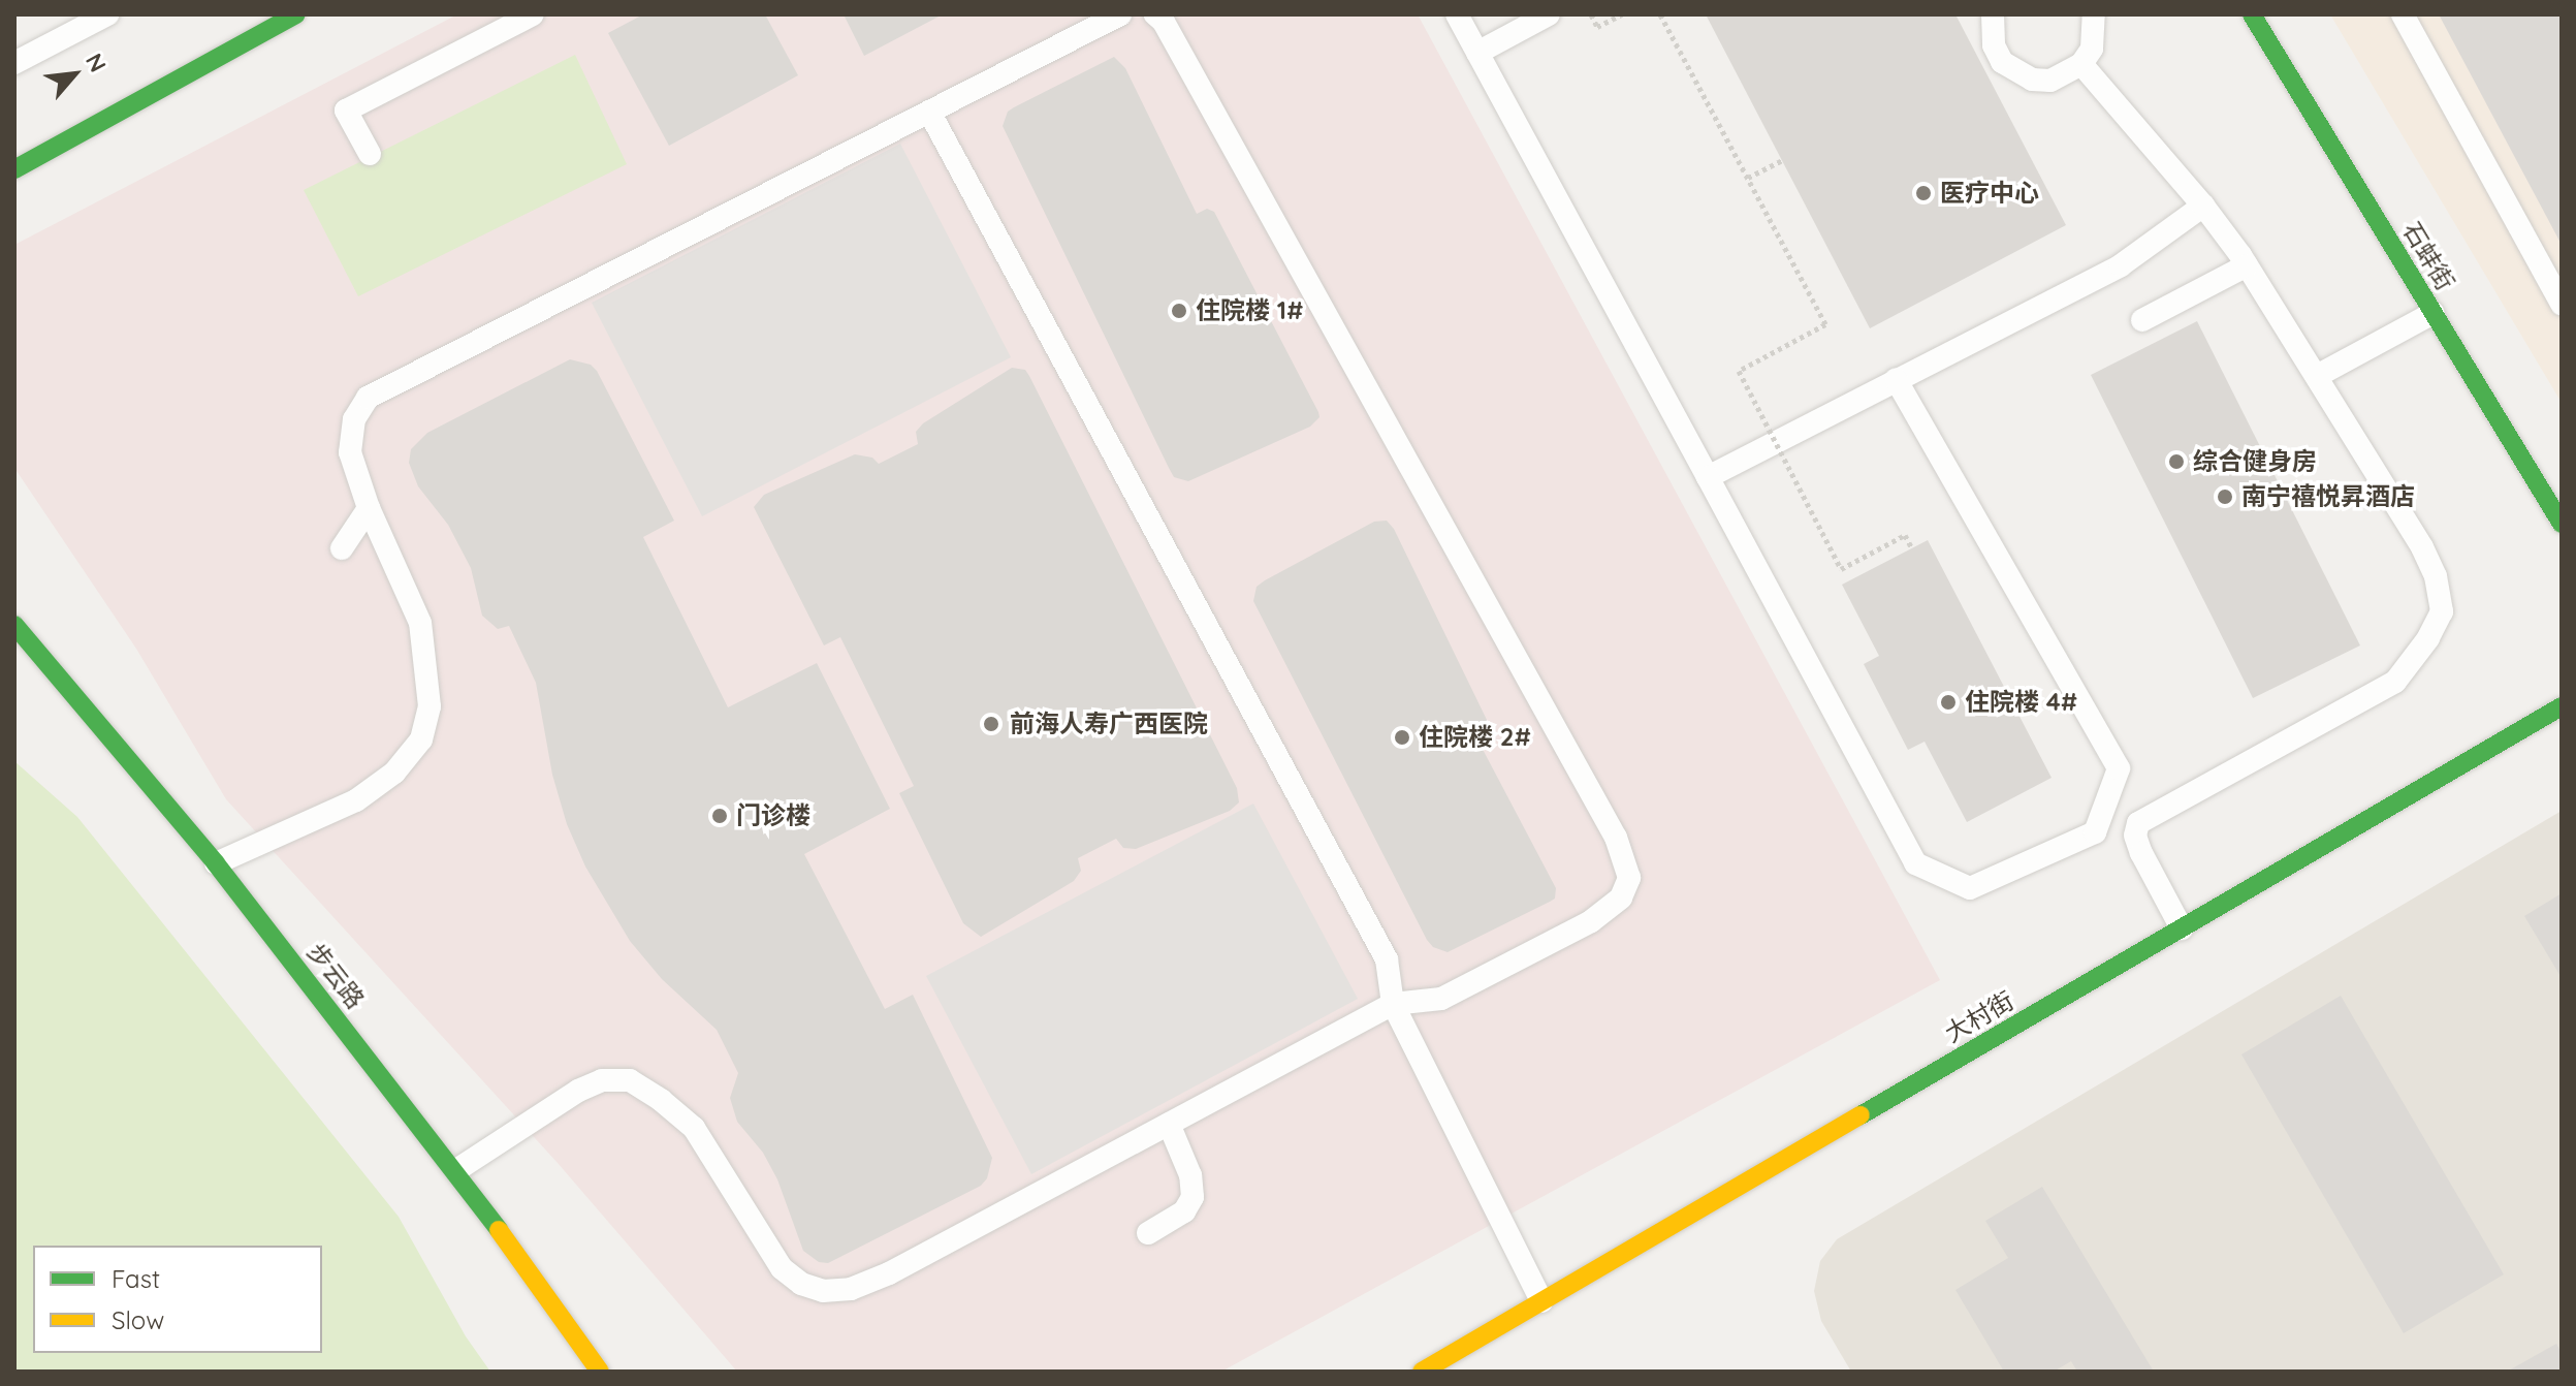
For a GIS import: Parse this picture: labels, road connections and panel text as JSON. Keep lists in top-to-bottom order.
{
  "streets": {
    "street": ["石蚌街", "步云路", "大村街"]
  },
  "places": [
    "医疗中心",
    "住院楼 1#",
    "综合健身房",
    "南宁禧悦昇酒店",
    "住院楼 4#",
    "前海人寿广西医院",
    "住院楼 2#",
    "门诊楼"
  ],
  "legend": ["Fast", "Slow"],
  "north": "top right"
}
